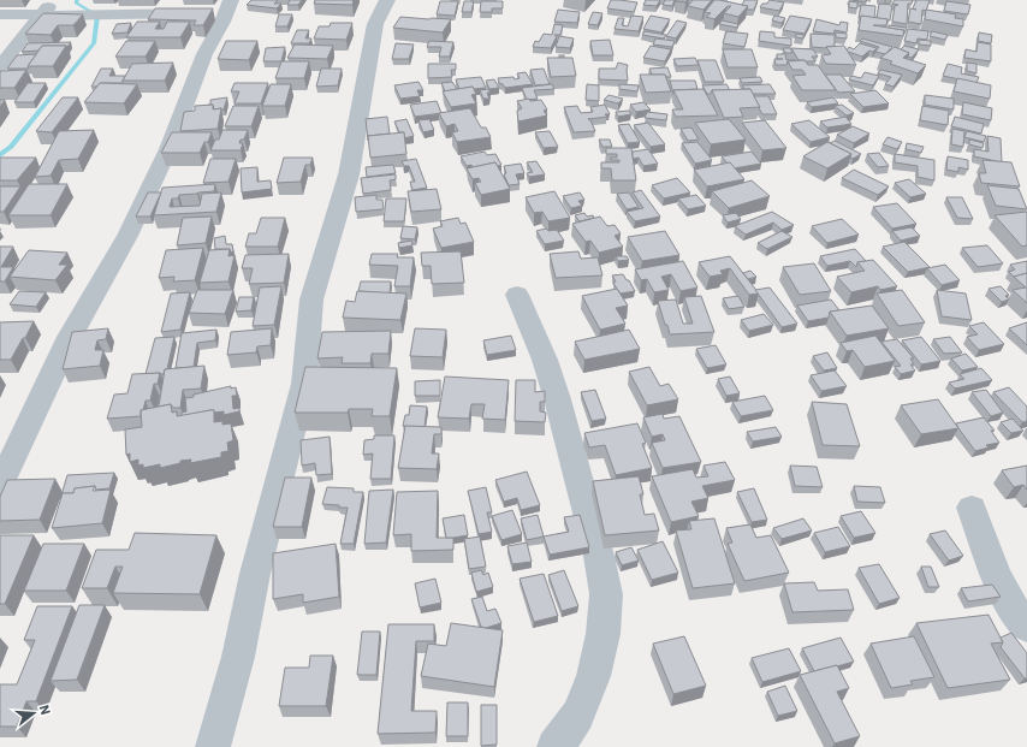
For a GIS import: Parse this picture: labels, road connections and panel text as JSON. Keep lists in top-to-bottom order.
{
  "north": "right"
}
